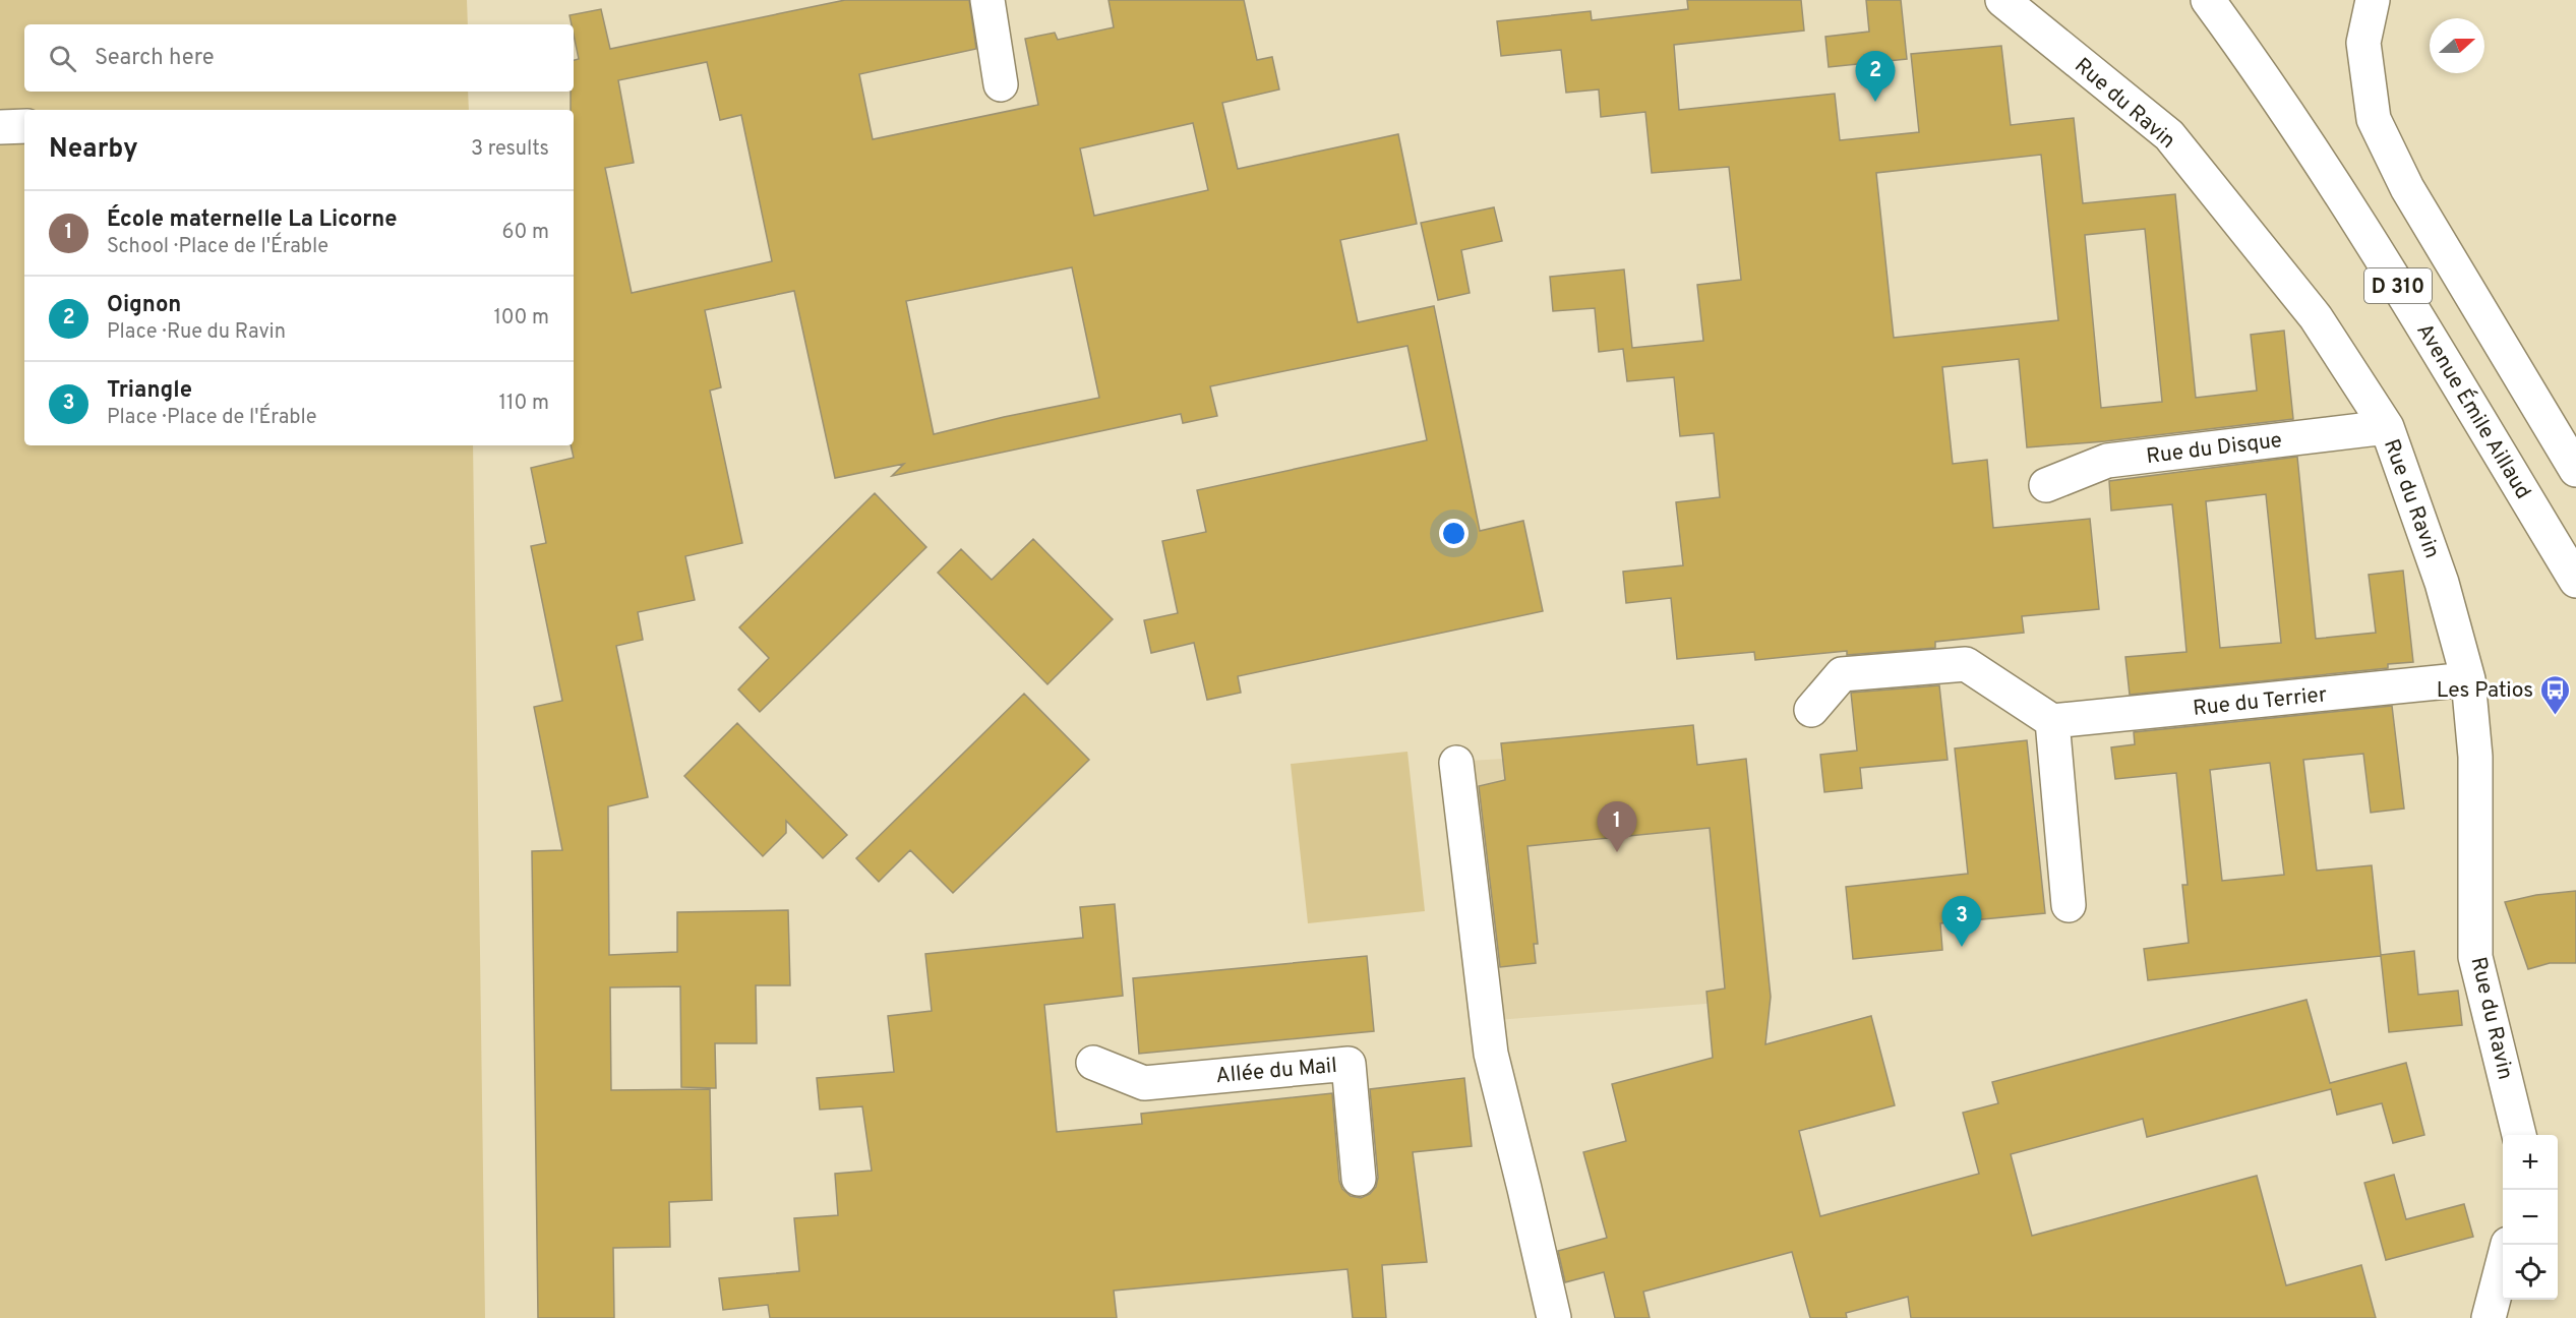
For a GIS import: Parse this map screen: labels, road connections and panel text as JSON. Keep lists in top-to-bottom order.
{
  "streets": {
    "street": [
      "Rue du Ravin",
      "D 310",
      "Avenue Émile Aillaud",
      "Rue du Disque",
      "Rue du Terrier",
      "Allée du Mail"
    ]
  },
  "crossings": [
    ["Rue du Ravin", "Rue du Disque"],
    ["Rue du Ravin", "Rue du Terrier"]
  ],
  "places": {
    "bus stop": ["Les Patios"]
  },
  "north": "right",
  "page": {
    "search": "Search here",
    "pins": ["2", "1", "3"],
    "heading": ["Nearby", "3 results"],
    "list": [
      {
        "mark": "1",
        "name": "École maternelle La Licorne",
        "note": "School · Place de l'Érable",
        "value": "60 m"
      },
      {
        "mark": "2",
        "name": "Oignon",
        "note": "Place · Rue du Ravin",
        "value": "100 m"
      },
      {
        "mark": "3",
        "name": "Triangle",
        "note": "Place · Place de l'Érable",
        "value": "110 m"
      }
    ],
    "map_buttons": ["+", "−"]
  }
}
